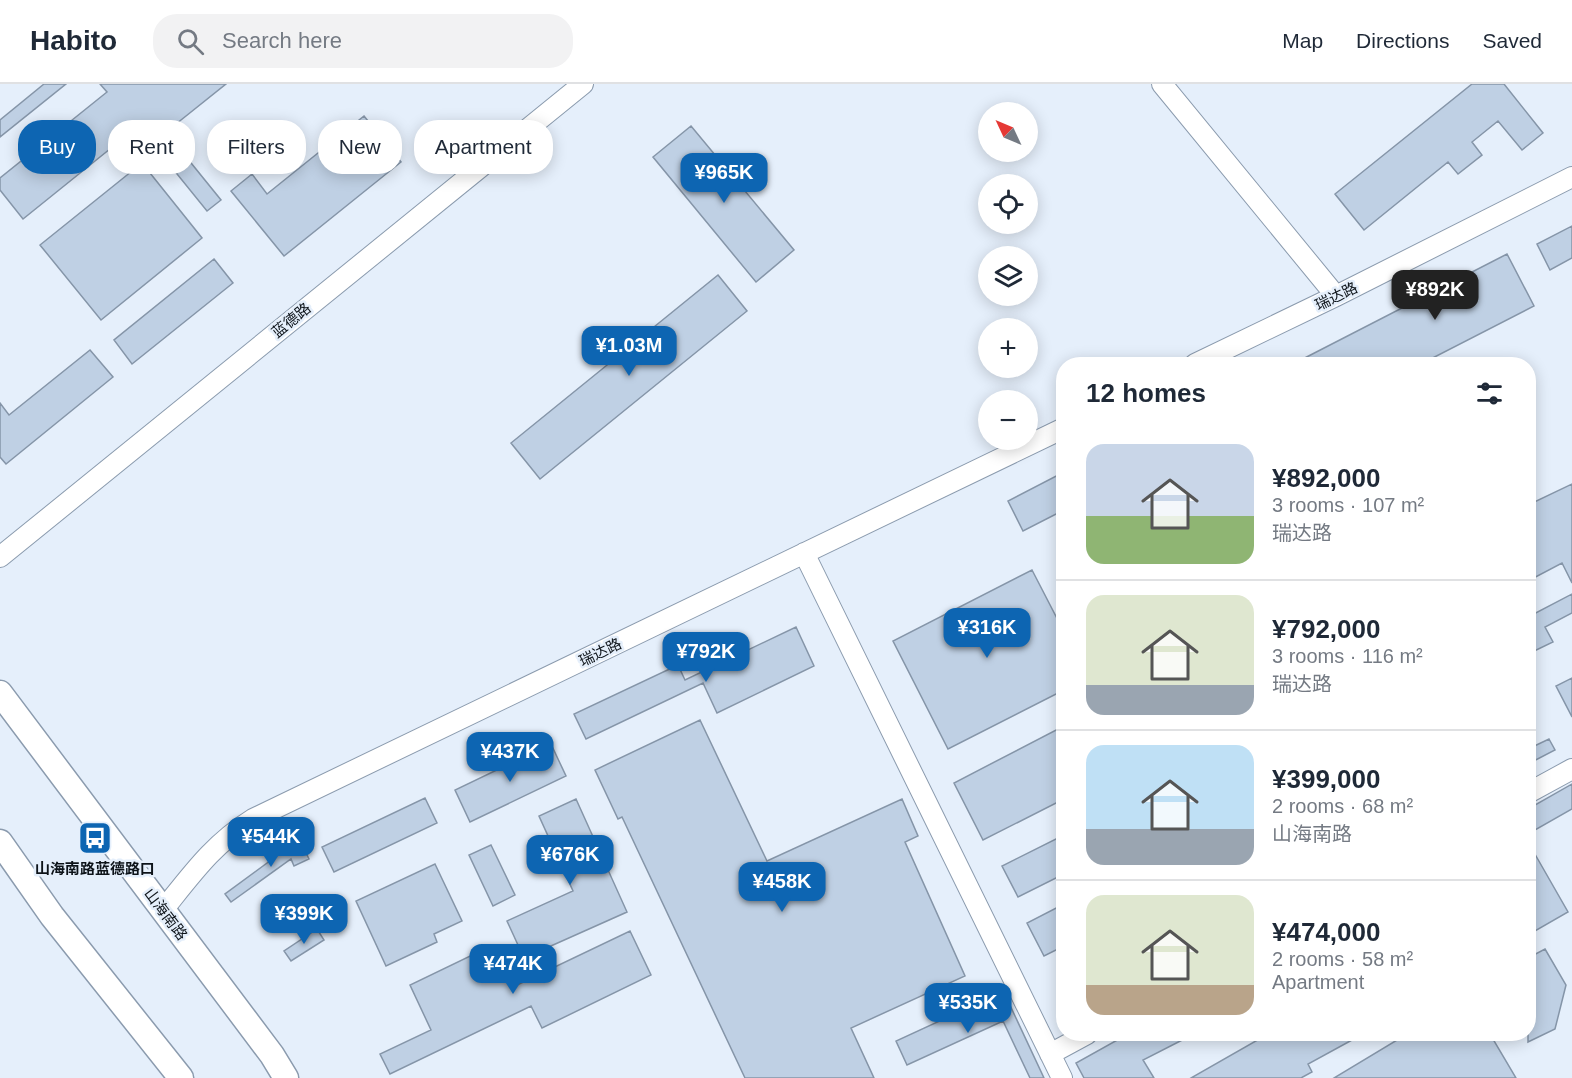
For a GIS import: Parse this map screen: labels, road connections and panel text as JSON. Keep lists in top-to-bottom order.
{
  "streets": {
    "main road": ["山海南路"],
    "street": ["瑞达路", "蓝德路"]
  },
  "crossings": [
    ["瑞达路", "山海南路"]
  ],
  "places": {
    "bus stop": ["山海南路蓝德路口"]
  },
  "north": "top left",
  "page": {
    "header": "Habito",
    "search": "Search here",
    "nav": ["Map", "Directions", "Saved"],
    "map_buttons": ["+", "−"],
    "chip": [
      "Buy",
      "Rent",
      "Filters",
      "New",
      "Apartment"
    ],
    "price": [
      "¥965K",
      "¥892K",
      "¥1.03M",
      "¥316K",
      "¥792K",
      "¥437K",
      "¥544K",
      "¥676K",
      "¥458K",
      "¥399K",
      "¥474K",
      "¥535K"
    ],
    "heading": "12 homes",
    "list": [
      {
        "name": "¥892,000",
        "note": "3 rooms · 107 m² · 瑞达路"
      },
      {
        "name": "¥792,000",
        "note": "3 rooms · 116 m² · 瑞达路"
      },
      {
        "name": "¥399,000",
        "note": "2 rooms · 68 m² · 山海南路"
      },
      {
        "name": "¥474,000",
        "note": "2 rooms · 58 m² · Apartment"
      }
    ]
  }
}
